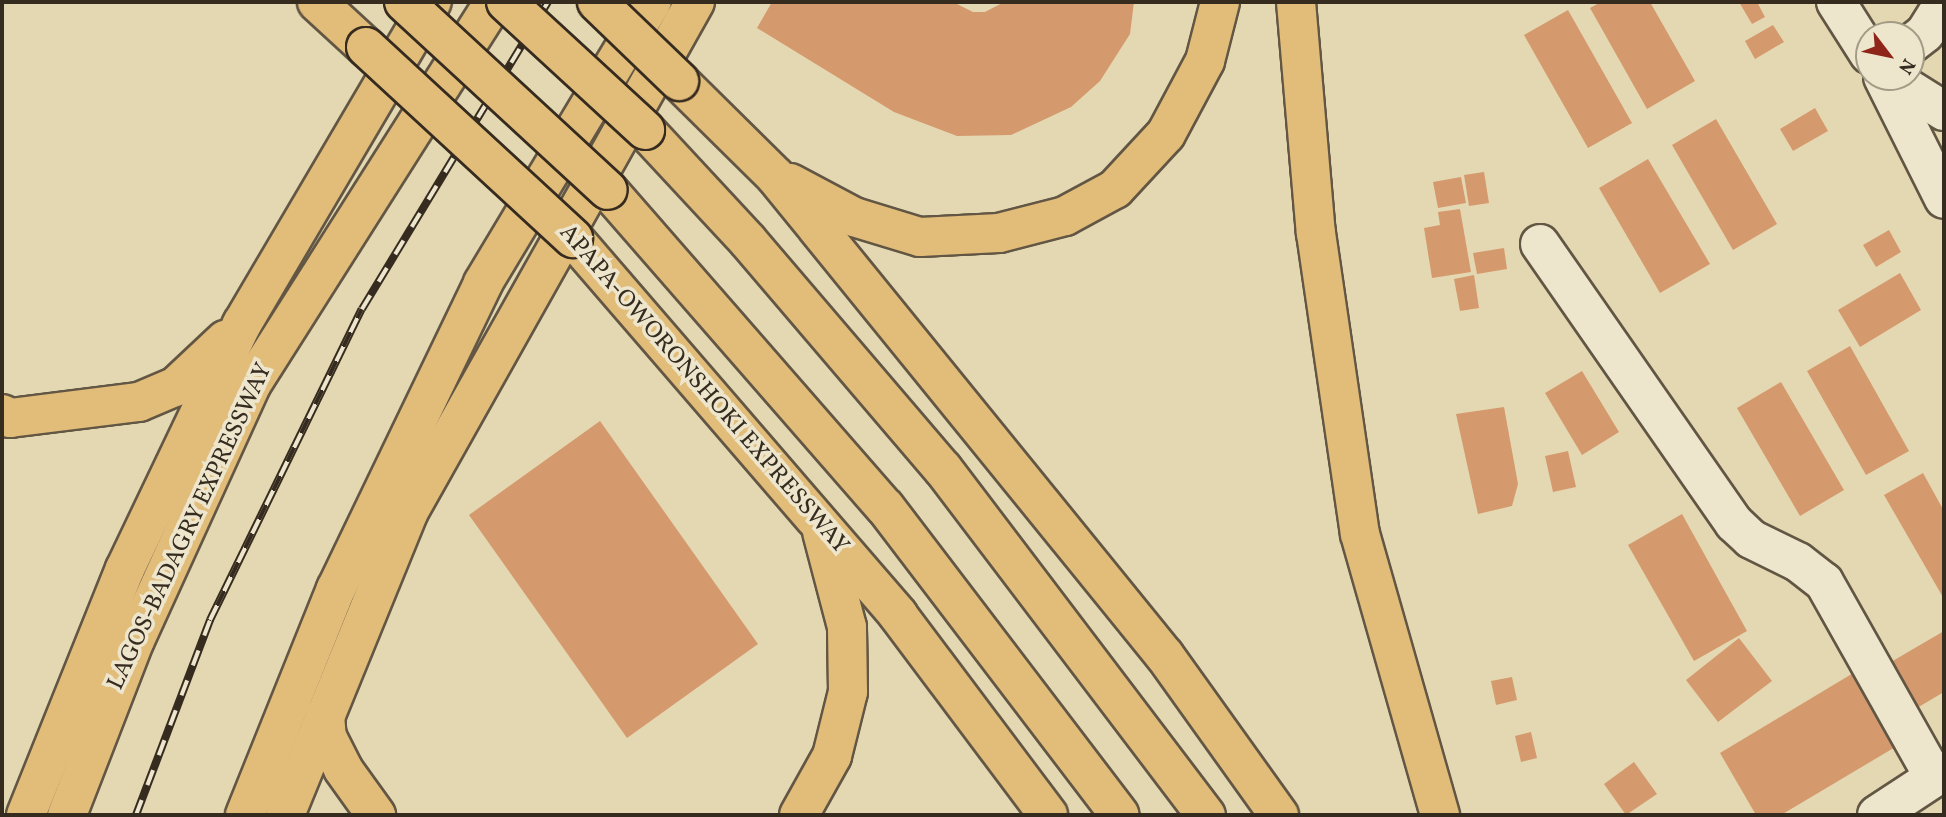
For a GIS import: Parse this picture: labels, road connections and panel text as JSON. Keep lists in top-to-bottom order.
{
  "streets": {
    "main road": ["APAPA-OWORONSHOKI EXPRESSWAY", "LAGOS-BADAGRY EXPRESSWAY"]
  },
  "north": "bottom right"
}
